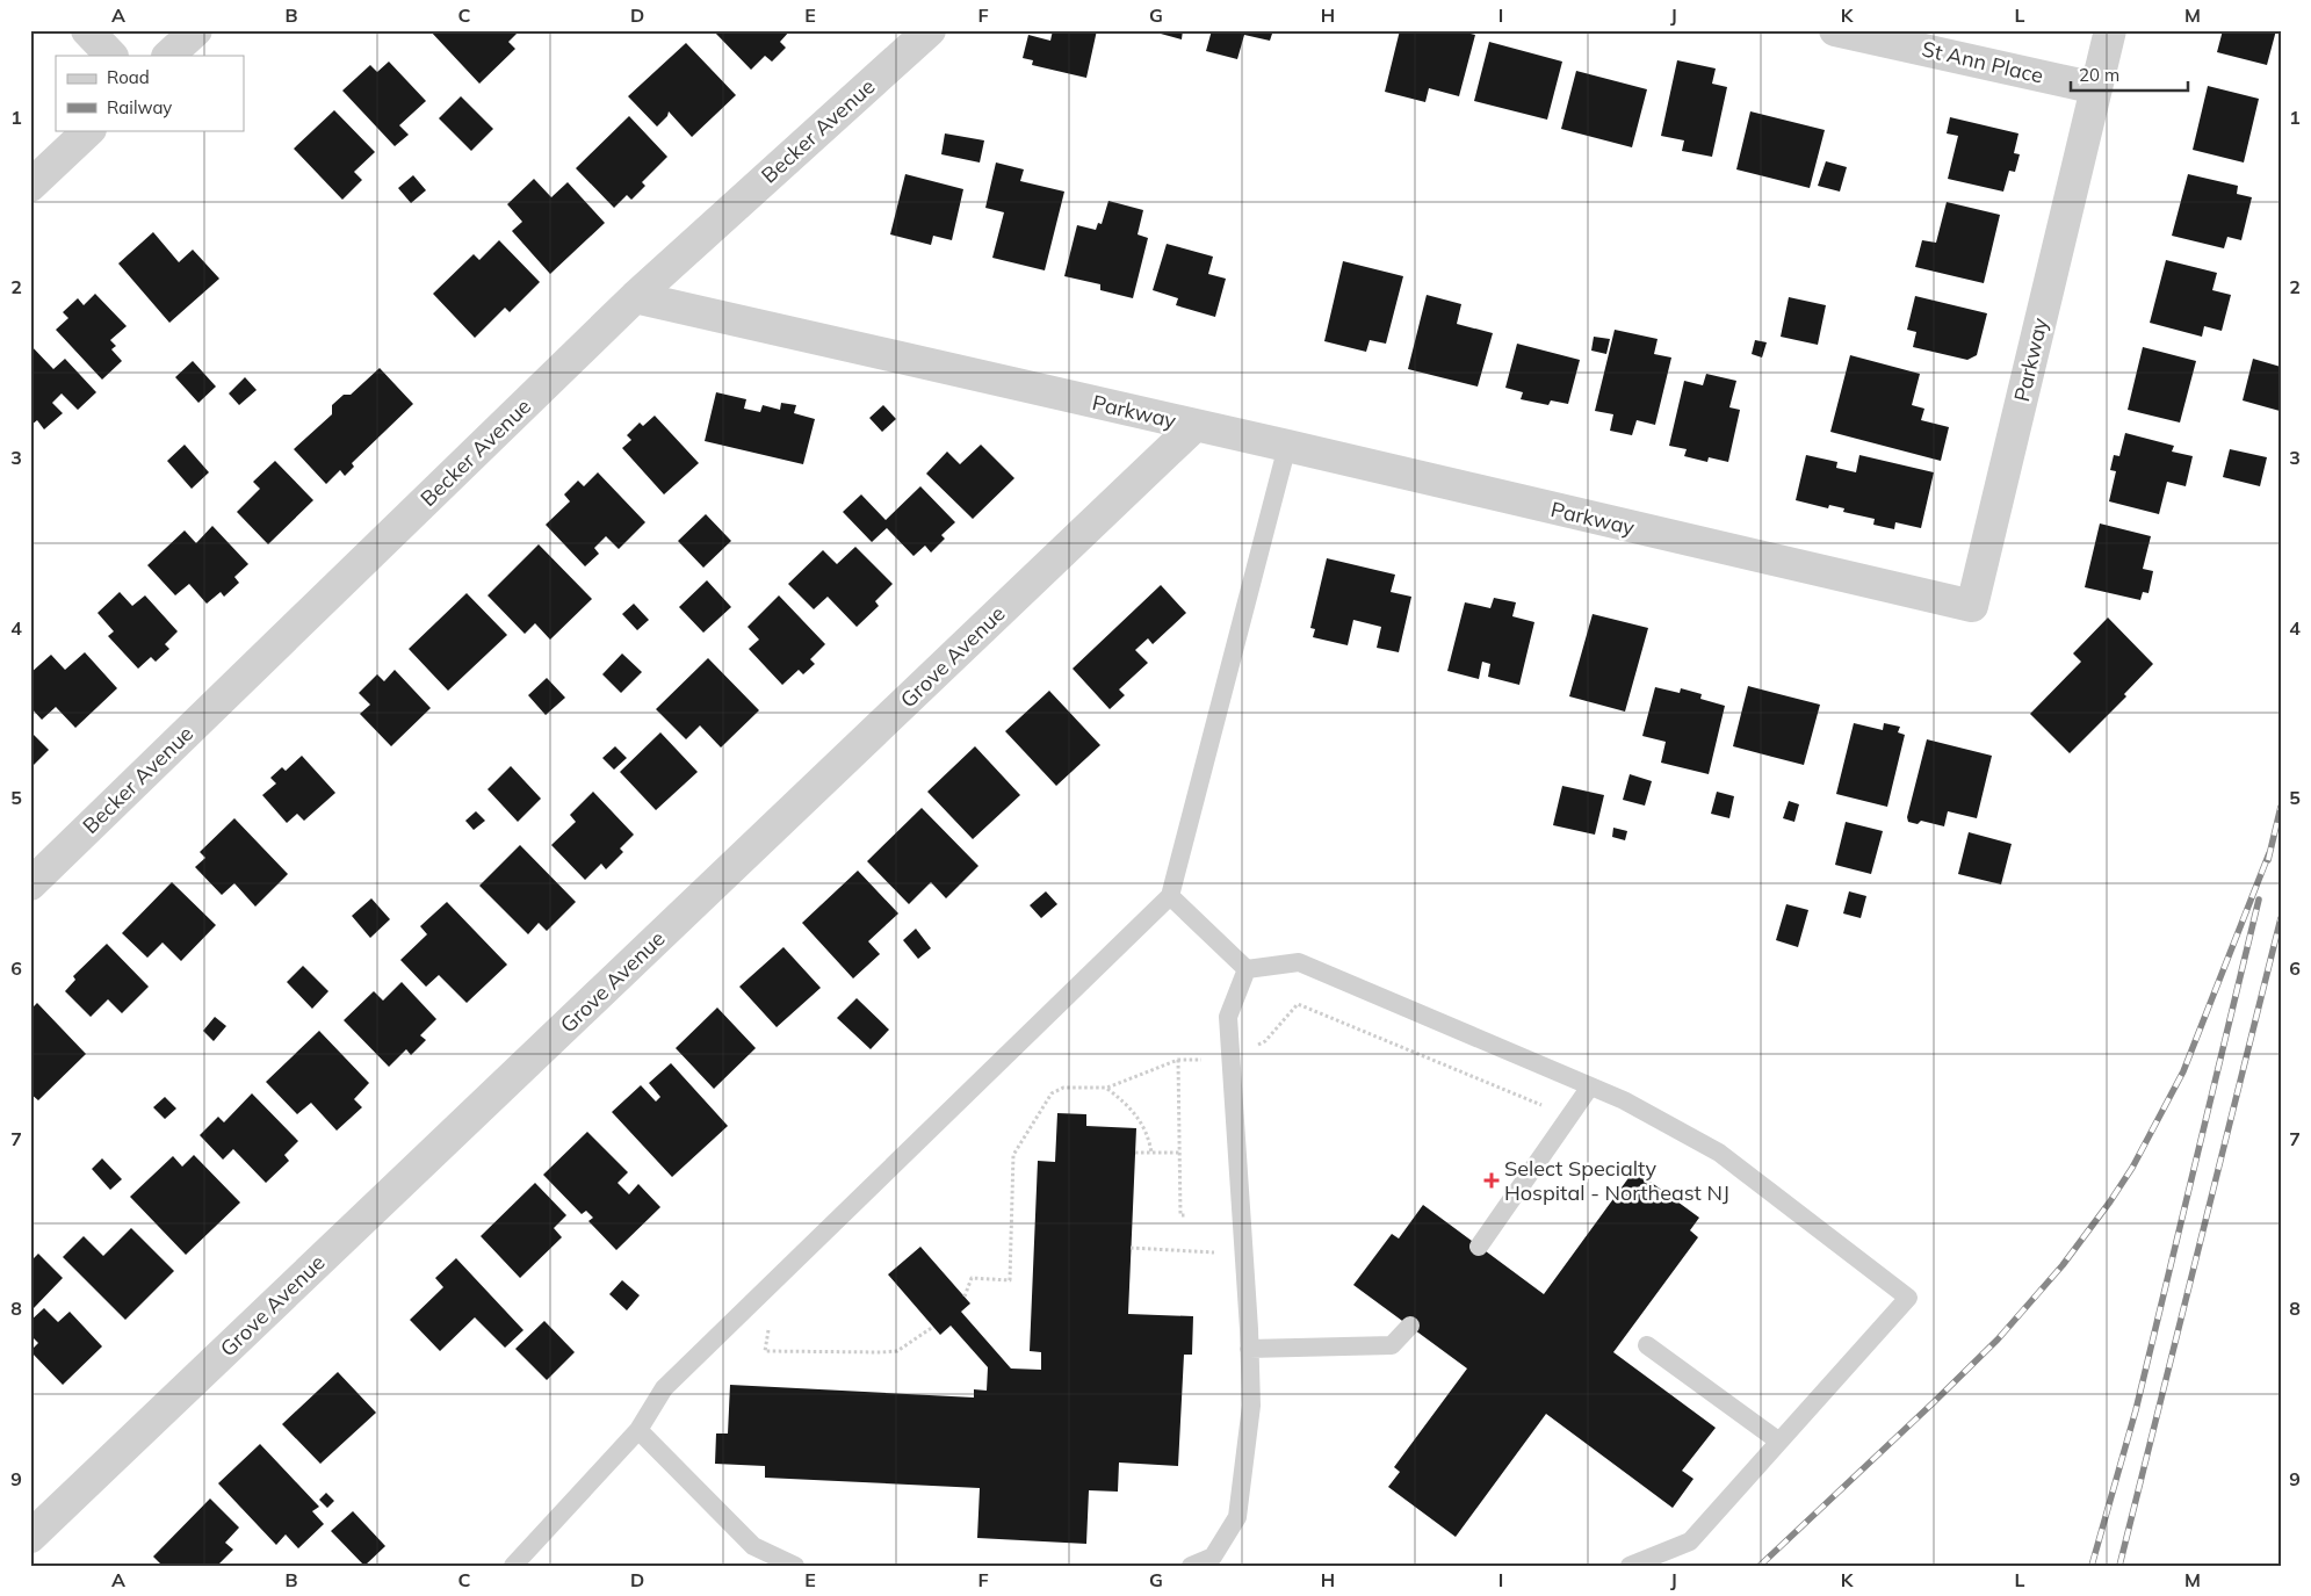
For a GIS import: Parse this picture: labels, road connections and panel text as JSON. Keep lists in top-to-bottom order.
{
  "streets": {
    "street": [
      "St Ann Place",
      "Becker Avenue",
      "Parkway",
      "Grove Avenue"
    ]
  },
  "crossings": [
    ["St Ann Place", "Parkway"],
    ["Becker Avenue", "Parkway"],
    ["Parkway", "Grove Avenue"]
  ],
  "places": {
    "health": ["Select Specialty Hospital - Northeast NJ"]
  },
  "legend": ["Road", "Railway"],
  "scale_bar": "20 m",
  "grid": {
    "columns": [
      "A",
      "B",
      "C",
      "D",
      "E",
      "F",
      "G",
      "H",
      "I",
      "J",
      "K",
      "L",
      "M"
    ],
    "rows": [
      "1",
      "2",
      "3",
      "4",
      "5",
      "6",
      "7",
      "8",
      "9"
    ]
  }
}
